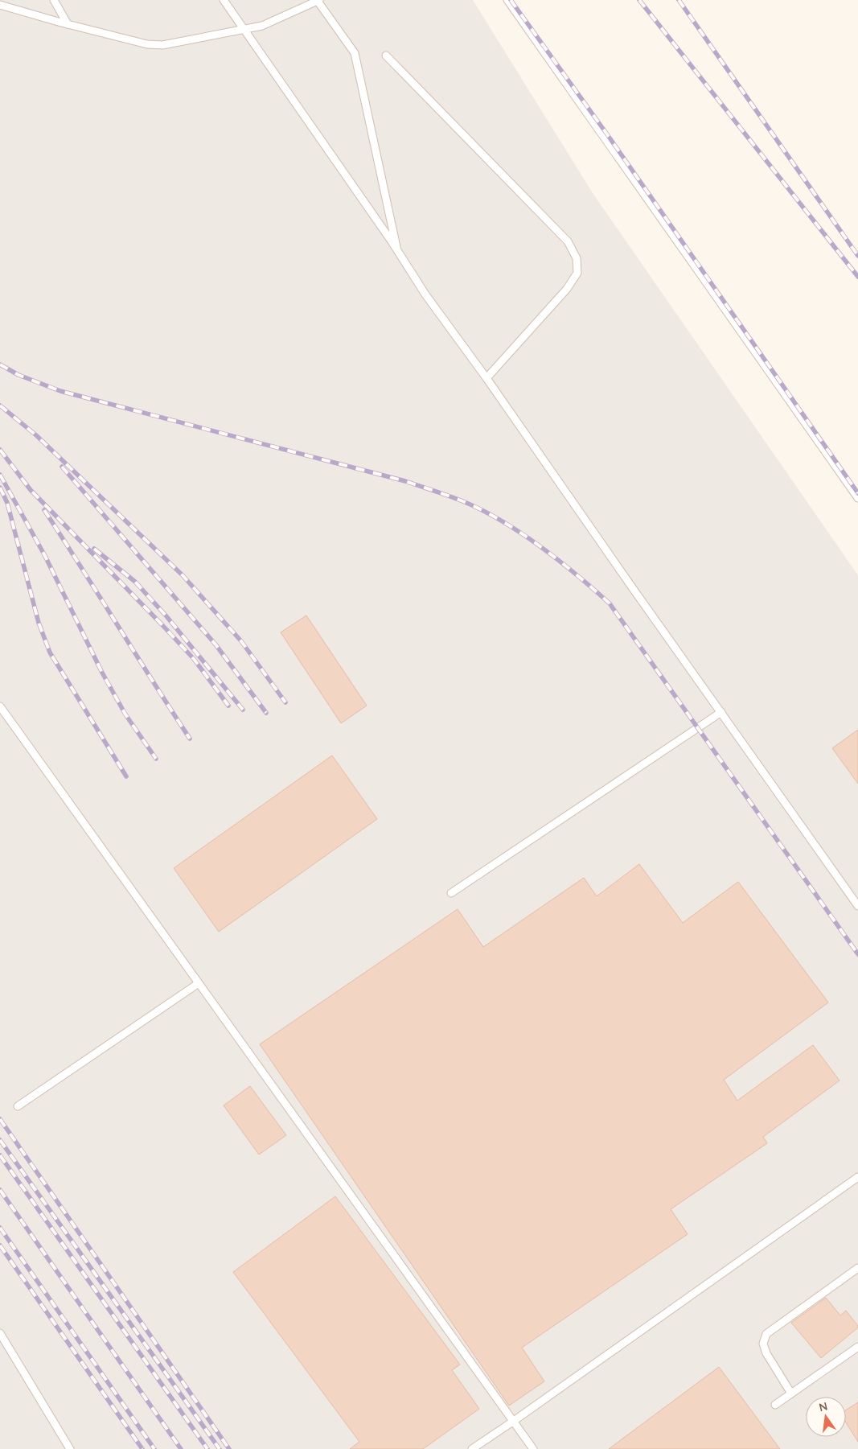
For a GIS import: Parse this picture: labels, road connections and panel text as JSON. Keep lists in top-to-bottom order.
{
  "north": "top"
}
